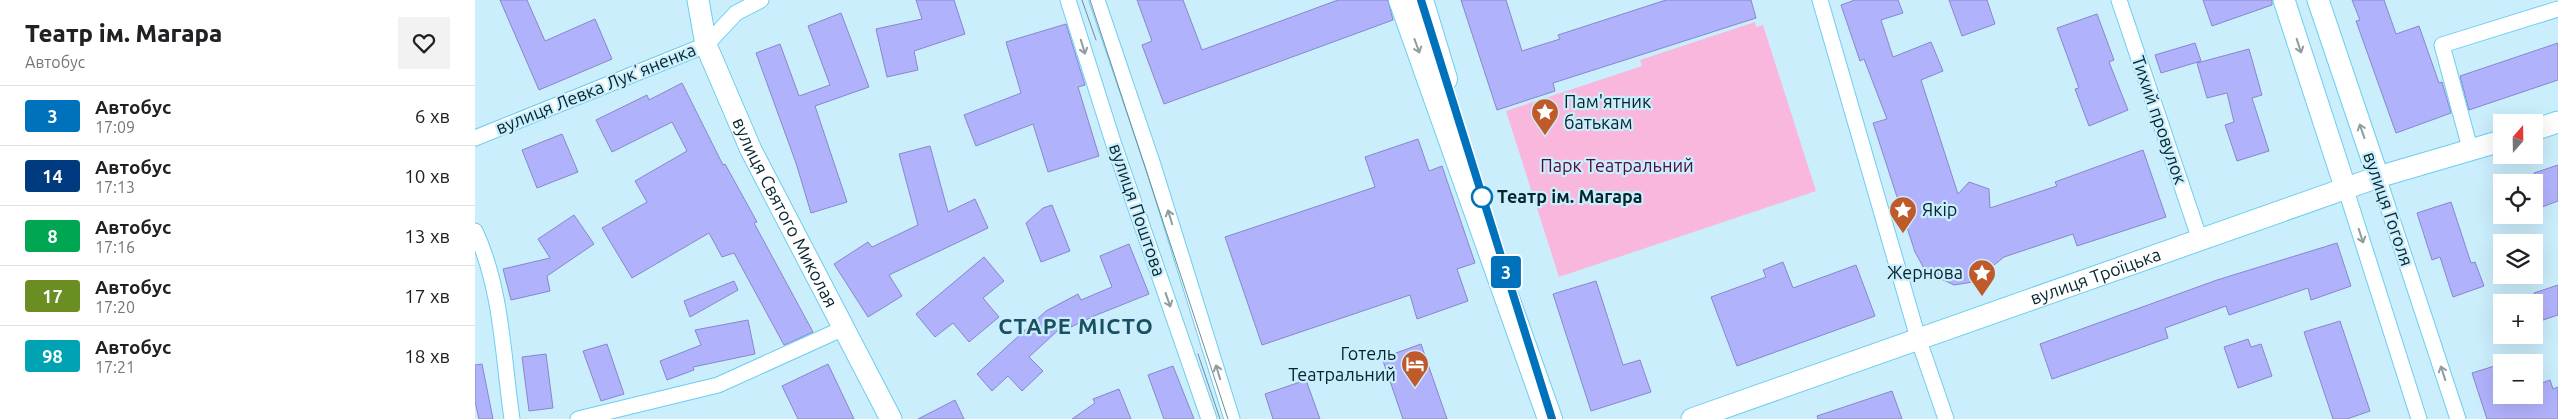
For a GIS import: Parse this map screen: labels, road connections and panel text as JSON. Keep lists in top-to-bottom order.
{
  "streets": {
    "main road": ["вулиця Гоголя", "вулиця Святого Миколая", "вулиця Троїцька"],
    "street": ["вулиця Левка Лукʼяненка", "Тихий провулок", "вулиця Поштова"]
  },
  "crossings": [
    ["вулиця Левка Лукʼяненка", "вулиця Святого Миколая"],
    ["Тихий провулок", "вулиця Троїцька"],
    ["вулиця Гоголя", "вулиця Троїцька"]
  ],
  "districts": ["СТАРЕ МІСТО"],
  "parks": ["Парк Театральний"],
  "places": {
    "place": ["Пам'ятник батькам", "Якір", "Жернова"],
    "other": ["Театр ім. Магара"],
    "hotel": ["Готель Театральний"]
  },
  "lines": ["bus line 3"],
  "north": "top",
  "page": {
    "heading": ["Театр ім. Магара", "Автобус"],
    "on_map": "3",
    "list": [
      {
        "mark": "3",
        "name": "Автобус",
        "note": "17:09",
        "value": "6 хв"
      },
      {
        "mark": "14",
        "name": "Автобус",
        "note": "17:13",
        "value": "10 хв"
      },
      {
        "mark": "8",
        "name": "Автобус",
        "note": "17:16",
        "value": "13 хв"
      },
      {
        "mark": "17",
        "name": "Автобус",
        "note": "17:20",
        "value": "17 хв"
      },
      {
        "mark": "98",
        "name": "Автобус",
        "note": "17:21",
        "value": "18 хв"
      }
    ],
    "map_buttons": ["+", "−"]
  }
}
